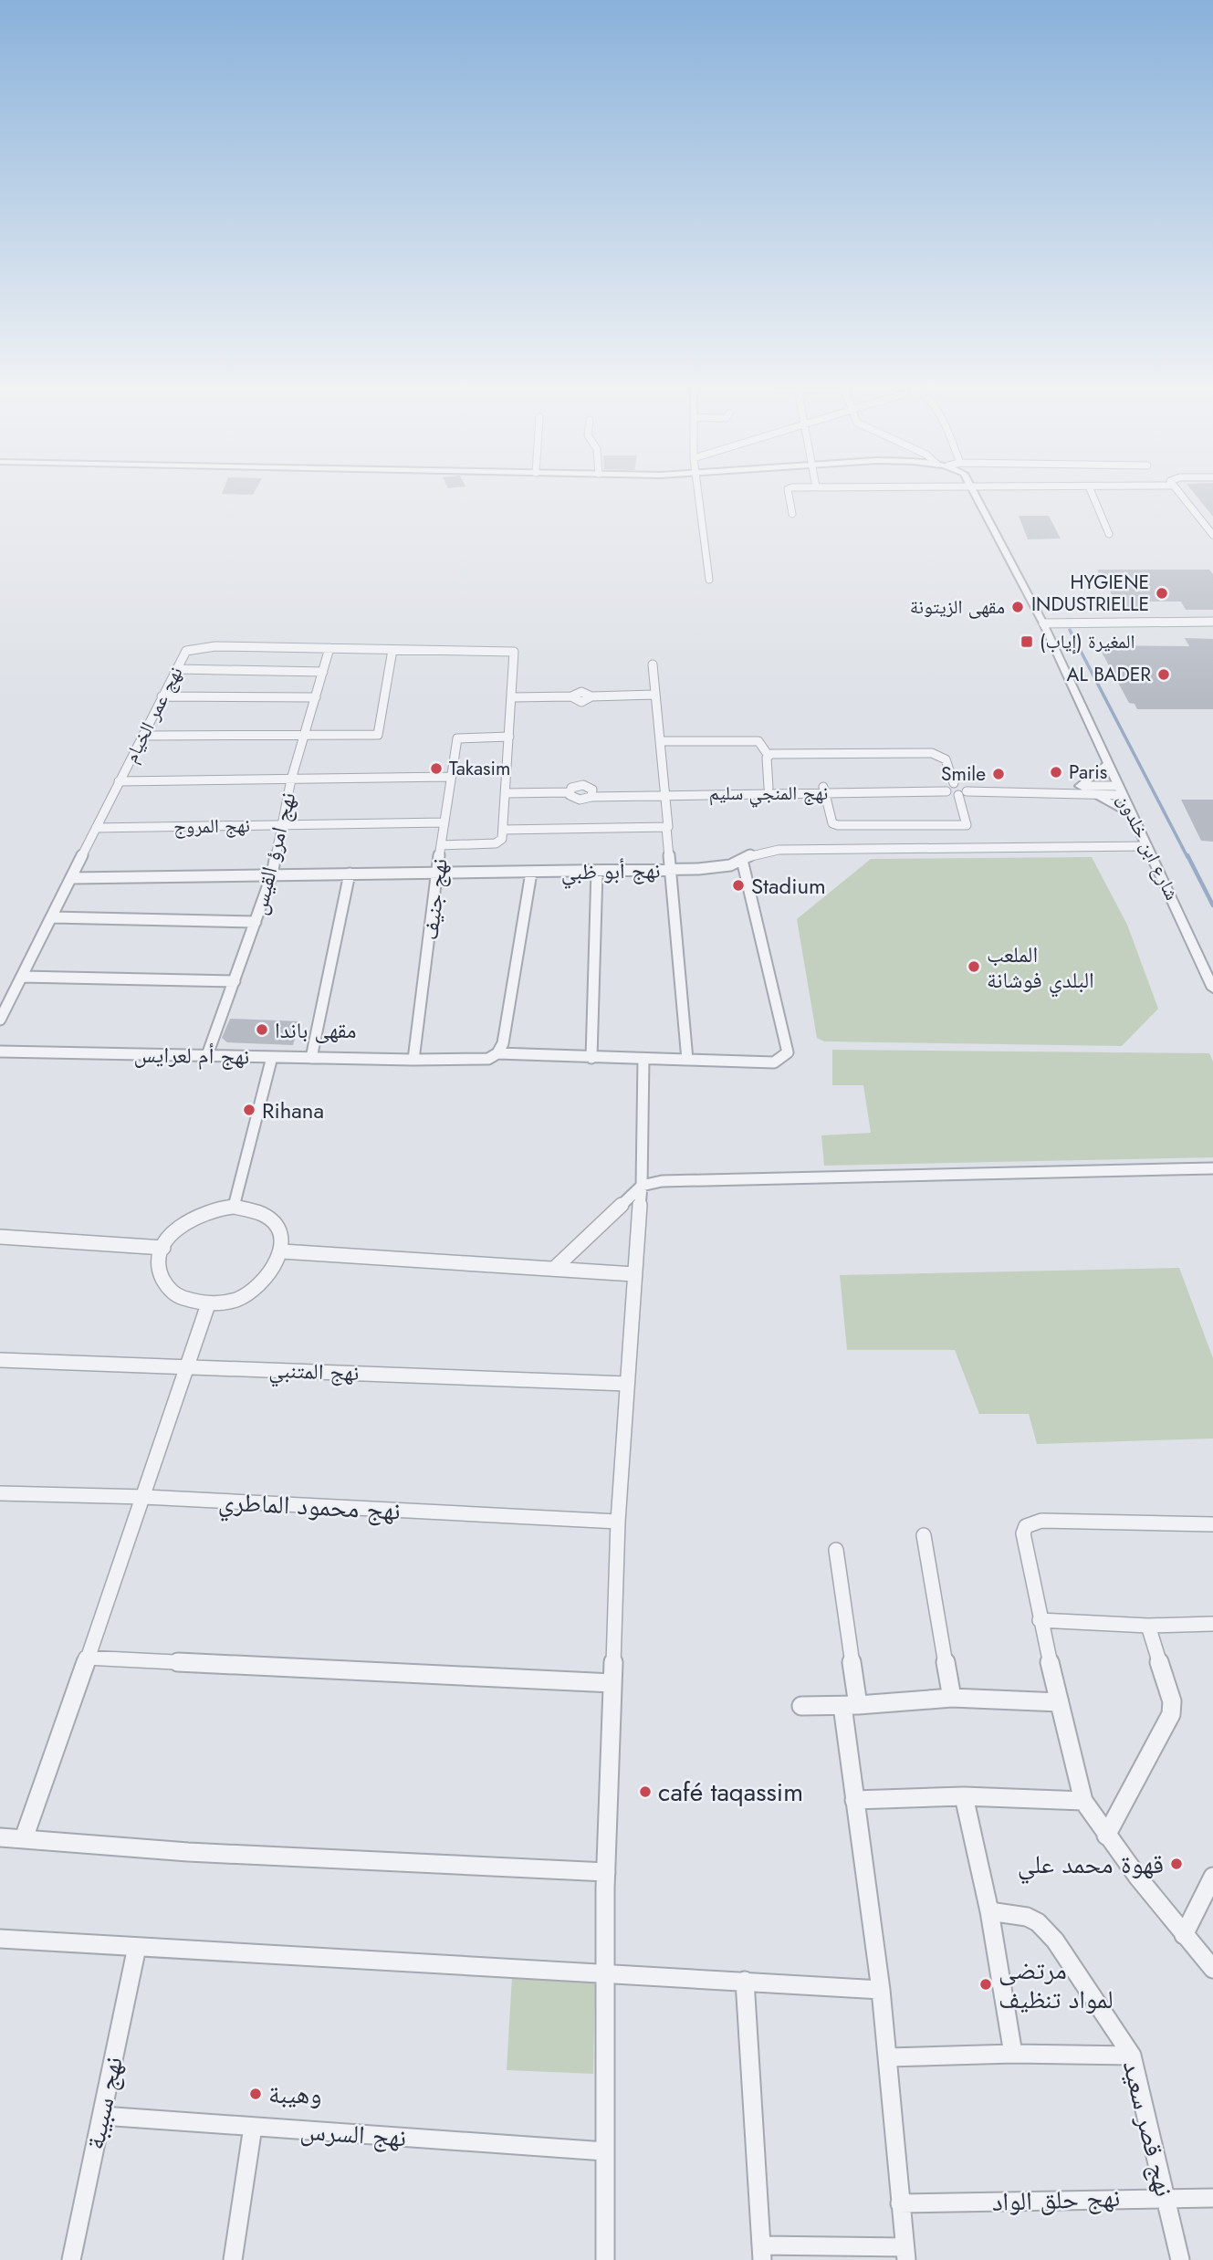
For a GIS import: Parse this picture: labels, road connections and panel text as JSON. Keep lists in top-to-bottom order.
{
  "streets": {
    "street": [
      "نهج عمر الخيام",
      "نهج المنجي سليم",
      "نهج المروج",
      "شارع ابن خلدون",
      "نهج امرؤ القيس",
      "نهج أبو ظبي",
      "نهج جنيف",
      "نهج أم لعرايس",
      "نهج المتنبي",
      "نهج محمود الماطري",
      "نهج سبيبة",
      "نهج قصر سعيد",
      "نهج السرس",
      "نهج حلق الواد"
    ]
  },
  "crossings": [
    ["نهج عمر الخيام", "نهج المروج"],
    ["نهج عمر الخيام", "نهج امرؤ القيس"],
    ["نهج عمر الخيام", "نهج أبو ظبي"],
    ["نهج المروج", "نهج امرؤ القيس"],
    ["نهج المروج", "نهج جنيف"],
    ["شارع ابن خلدون", "نهج أبو ظبي"],
    ["نهج امرؤ القيس", "نهج أبو ظبي"],
    ["نهج امرؤ القيس", "نهج أم لعرايس"],
    ["نهج أبو ظبي", "نهج جنيف"],
    ["نهج أبو ظبي", "نهج أم لعرايس"],
    ["نهج جنيف", "نهج أم لعرايس"],
    ["نهج سبيبة", "نهج السرس"],
    ["نهج قصر سعيد", "نهج حلق الواد"]
  ],
  "places": {
    "other": [
      "HYGIENE INDUSTRIELLE",
      "مقهى الزيتونة",
      "AL BADER",
      "Takasim",
      "Paris",
      "Smile",
      "Stadium",
      "الملعب البلدي فوشانة",
      "مقهى باندا",
      "Rihana",
      "café taqassim",
      "قهوة محمد علي",
      "مرتضى لمواد تنظيف",
      "وهيبة"
    ],
    "transit": ["المغيرة (إياب)"]
  }
}
